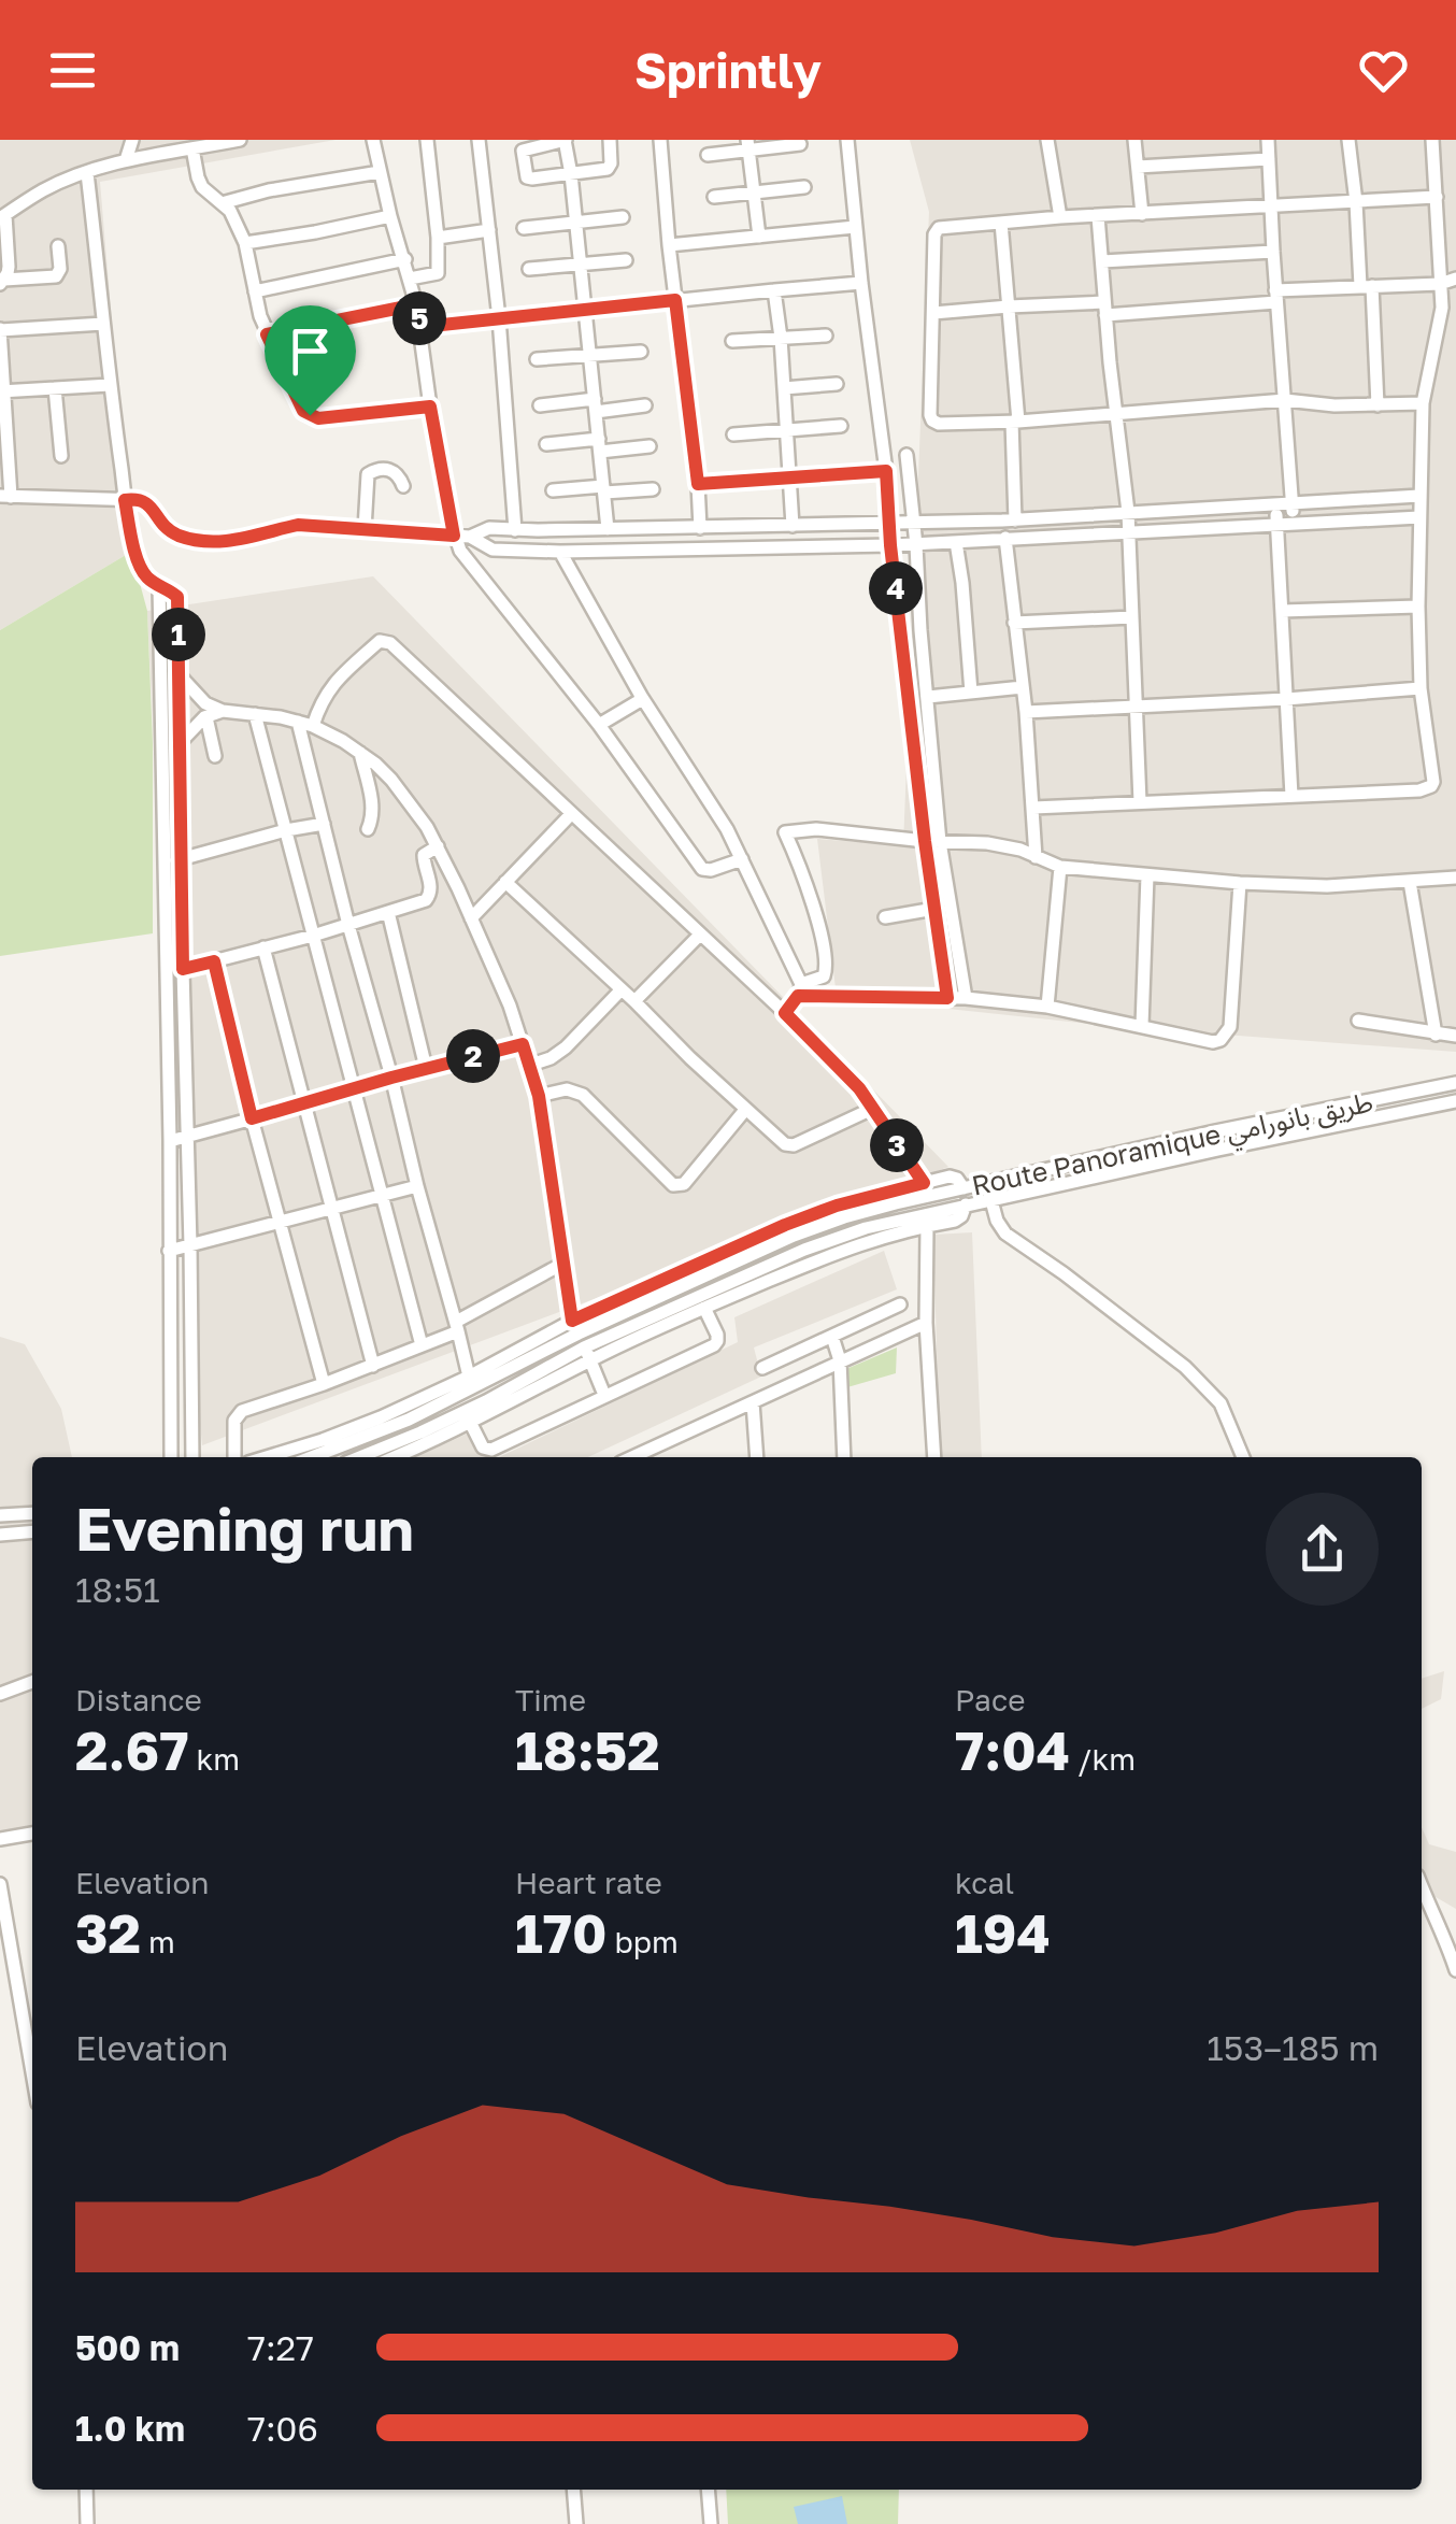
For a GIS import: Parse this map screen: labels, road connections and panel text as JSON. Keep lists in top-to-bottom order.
{
  "streets": {
    "street": ["Route Panoramique طريق بانورامي"]
  },
  "page": {
    "header": "Sprintly",
    "pins": [
      "5",
      "4",
      "1",
      "2",
      "3"
    ],
    "heading": ["Evening run", "18:51"],
    "stats": [
      ["Distance", "2.67 km"],
      ["Time", "18:52"],
      ["Pace", "7:04 /km"],
      ["Elevation", "32 m"],
      ["Heart rate", "170 bpm"],
      ["kcal", "194"]
    ],
    "chart": ["Elevation", "153–185 m"],
    "list": [
      {
        "name": "500 m",
        "note": "7:27"
      },
      {
        "name": "1.0 km",
        "note": "7:06"
      }
    ]
  }
}
